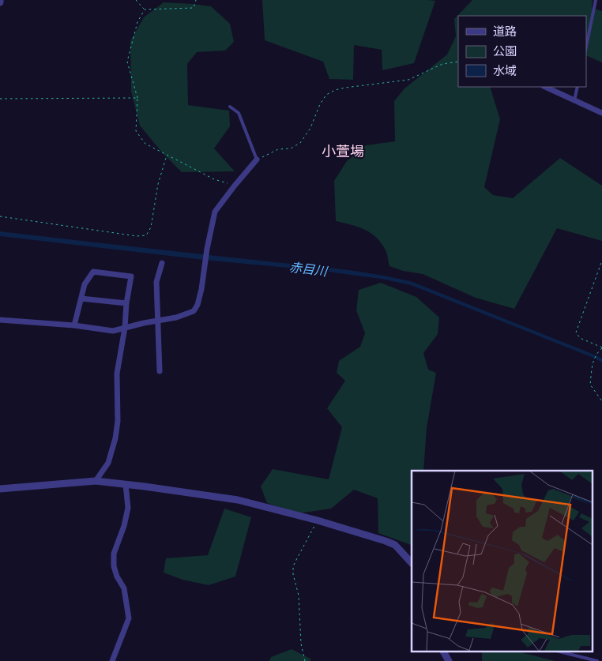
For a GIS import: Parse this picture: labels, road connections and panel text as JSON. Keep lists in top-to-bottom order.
{
  "districts": ["小萱場"],
  "water": ["赤目川"],
  "legend": ["道路", "公園", "水域"]
}
